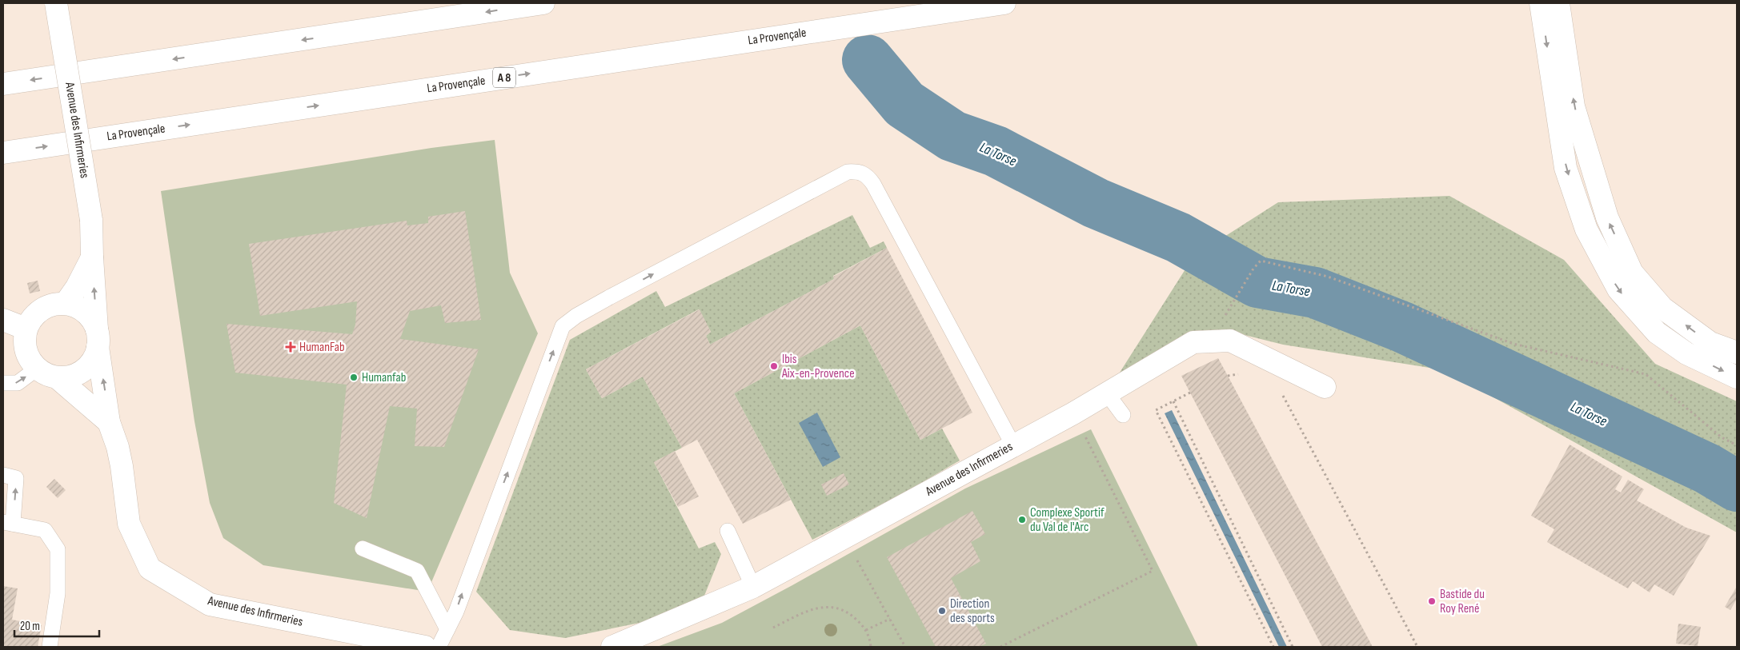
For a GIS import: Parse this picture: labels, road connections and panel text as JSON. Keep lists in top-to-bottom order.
{
  "streets": {
    "main road": ["La Provençale", "A 8", "Avenue des Infirmeries"]
  },
  "water": ["La Torse"],
  "places": {
    "health": ["HumanFab"],
    "other": [
      "Ibis Aix-en-Provence",
      "Humanfab",
      "Complexe Sportif du Val de l'Arc",
      "Bastide du Roy René",
      "Direction des sports"
    ]
  },
  "scale_bar": "20 m"
}
